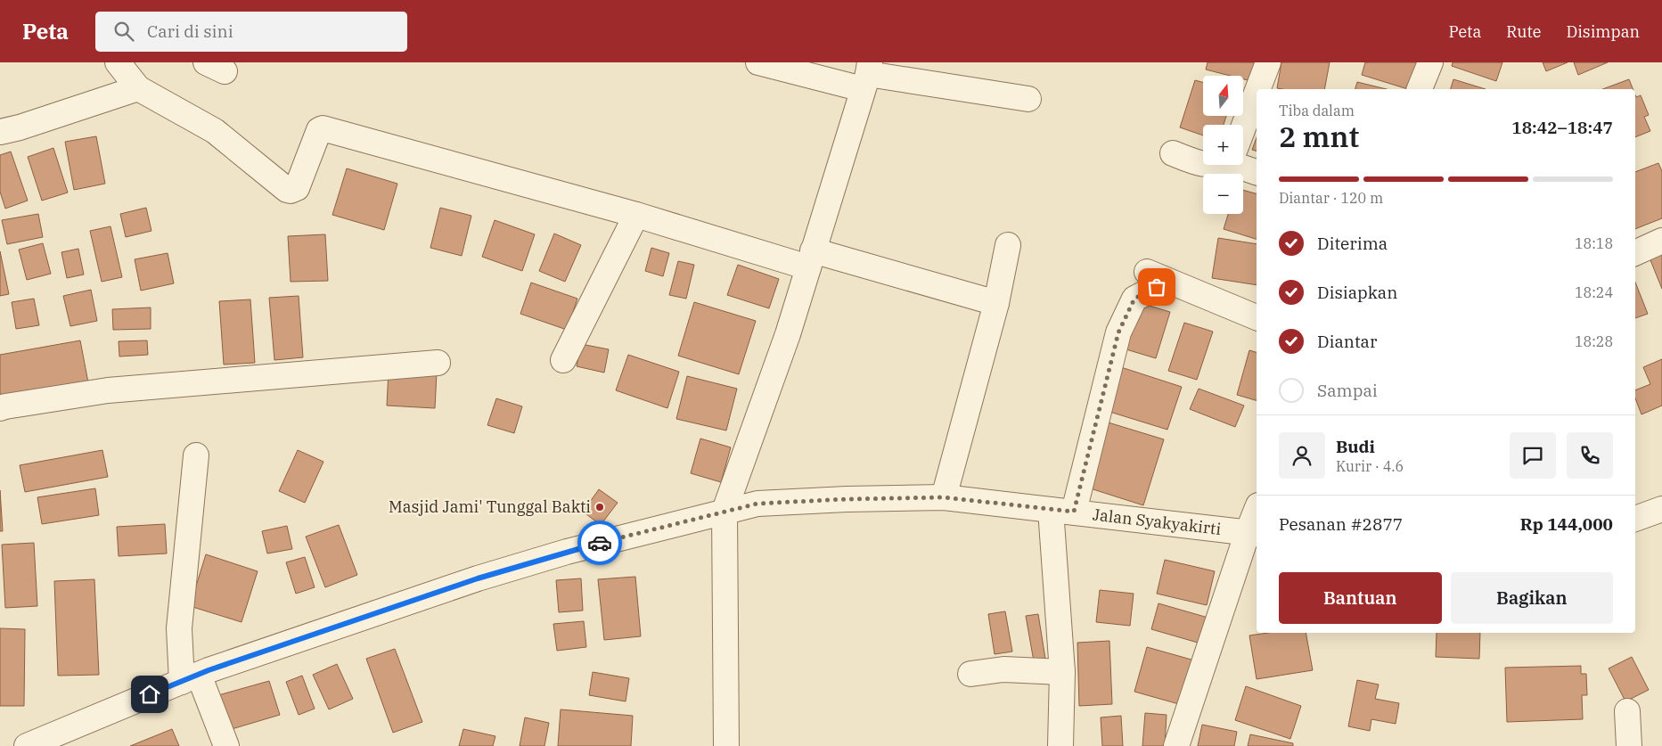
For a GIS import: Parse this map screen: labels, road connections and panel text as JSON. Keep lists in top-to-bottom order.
{
  "streets": {
    "street": ["Jalan Syakyakirti"]
  },
  "places": ["Masjid Jami' Tunggal Bakti"],
  "north": "top",
  "page": {
    "header": "Peta",
    "search": "Cari di sini",
    "nav": ["Peta", "Rute", "Disimpan"],
    "map_buttons": ["+", "−"],
    "heading": ["2 mnt", "Tiba dalam", "18:42–18:47"],
    "panel": [
      "Budi",
      "Kurir · 4.6",
      "Pesanan #2877",
      "Rp 144,000"
    ],
    "bar": "Diantar · 120 m",
    "list": [
      ["Diterima", "18:18"],
      ["Disiapkan", "18:24"],
      ["Diantar", "18:28"],
      "Sampai"
    ],
    "buttons": ["Bantuan", "Bagikan"]
  }
}
